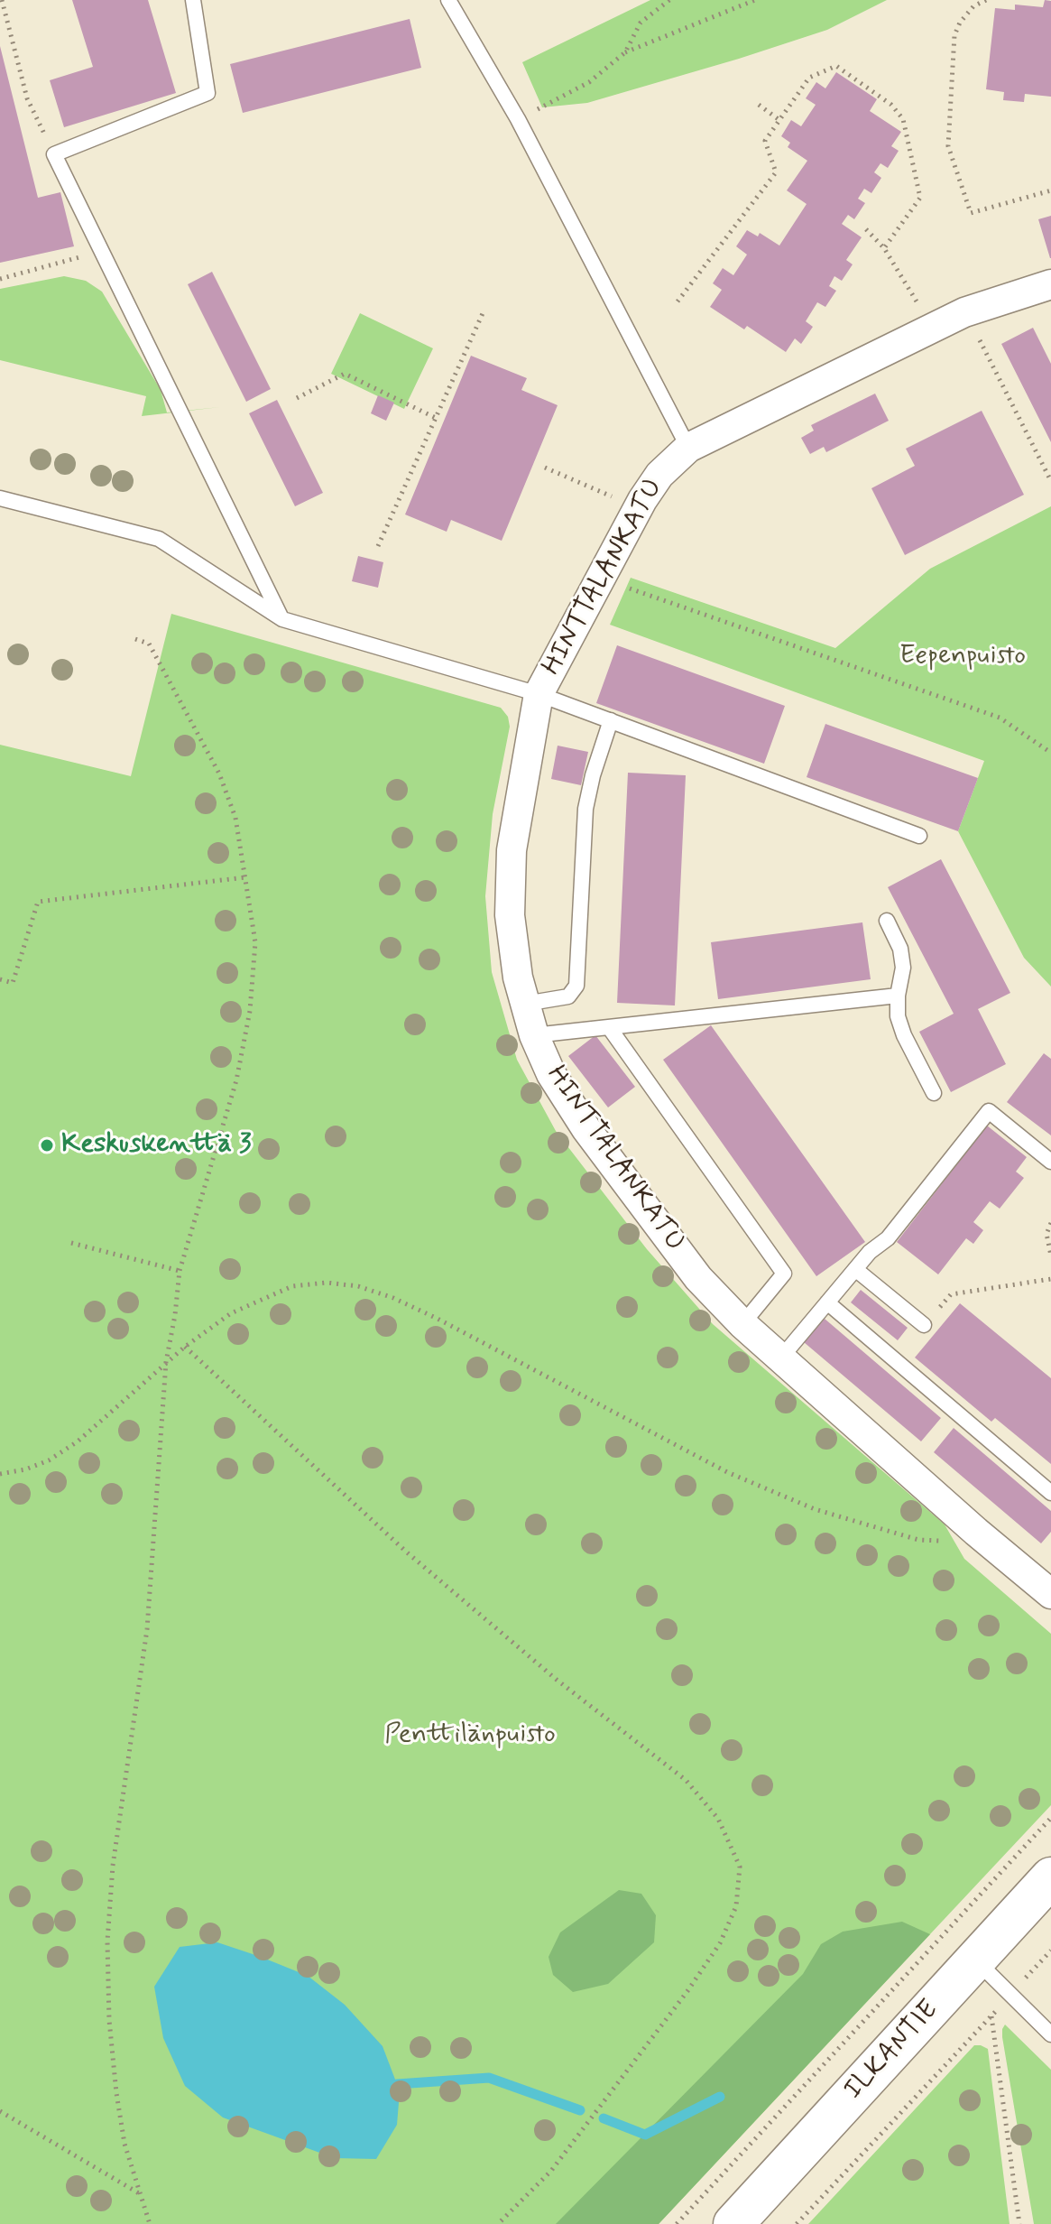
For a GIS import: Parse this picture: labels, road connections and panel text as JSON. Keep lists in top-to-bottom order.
{
  "streets": {
    "main road": ["ILKANTIE"],
    "street": ["HINTTALANKATU"]
  },
  "parks": ["Eepenpuisto", "Penttilänpuisto"],
  "places": ["Keskuskenttä 3"]
}
